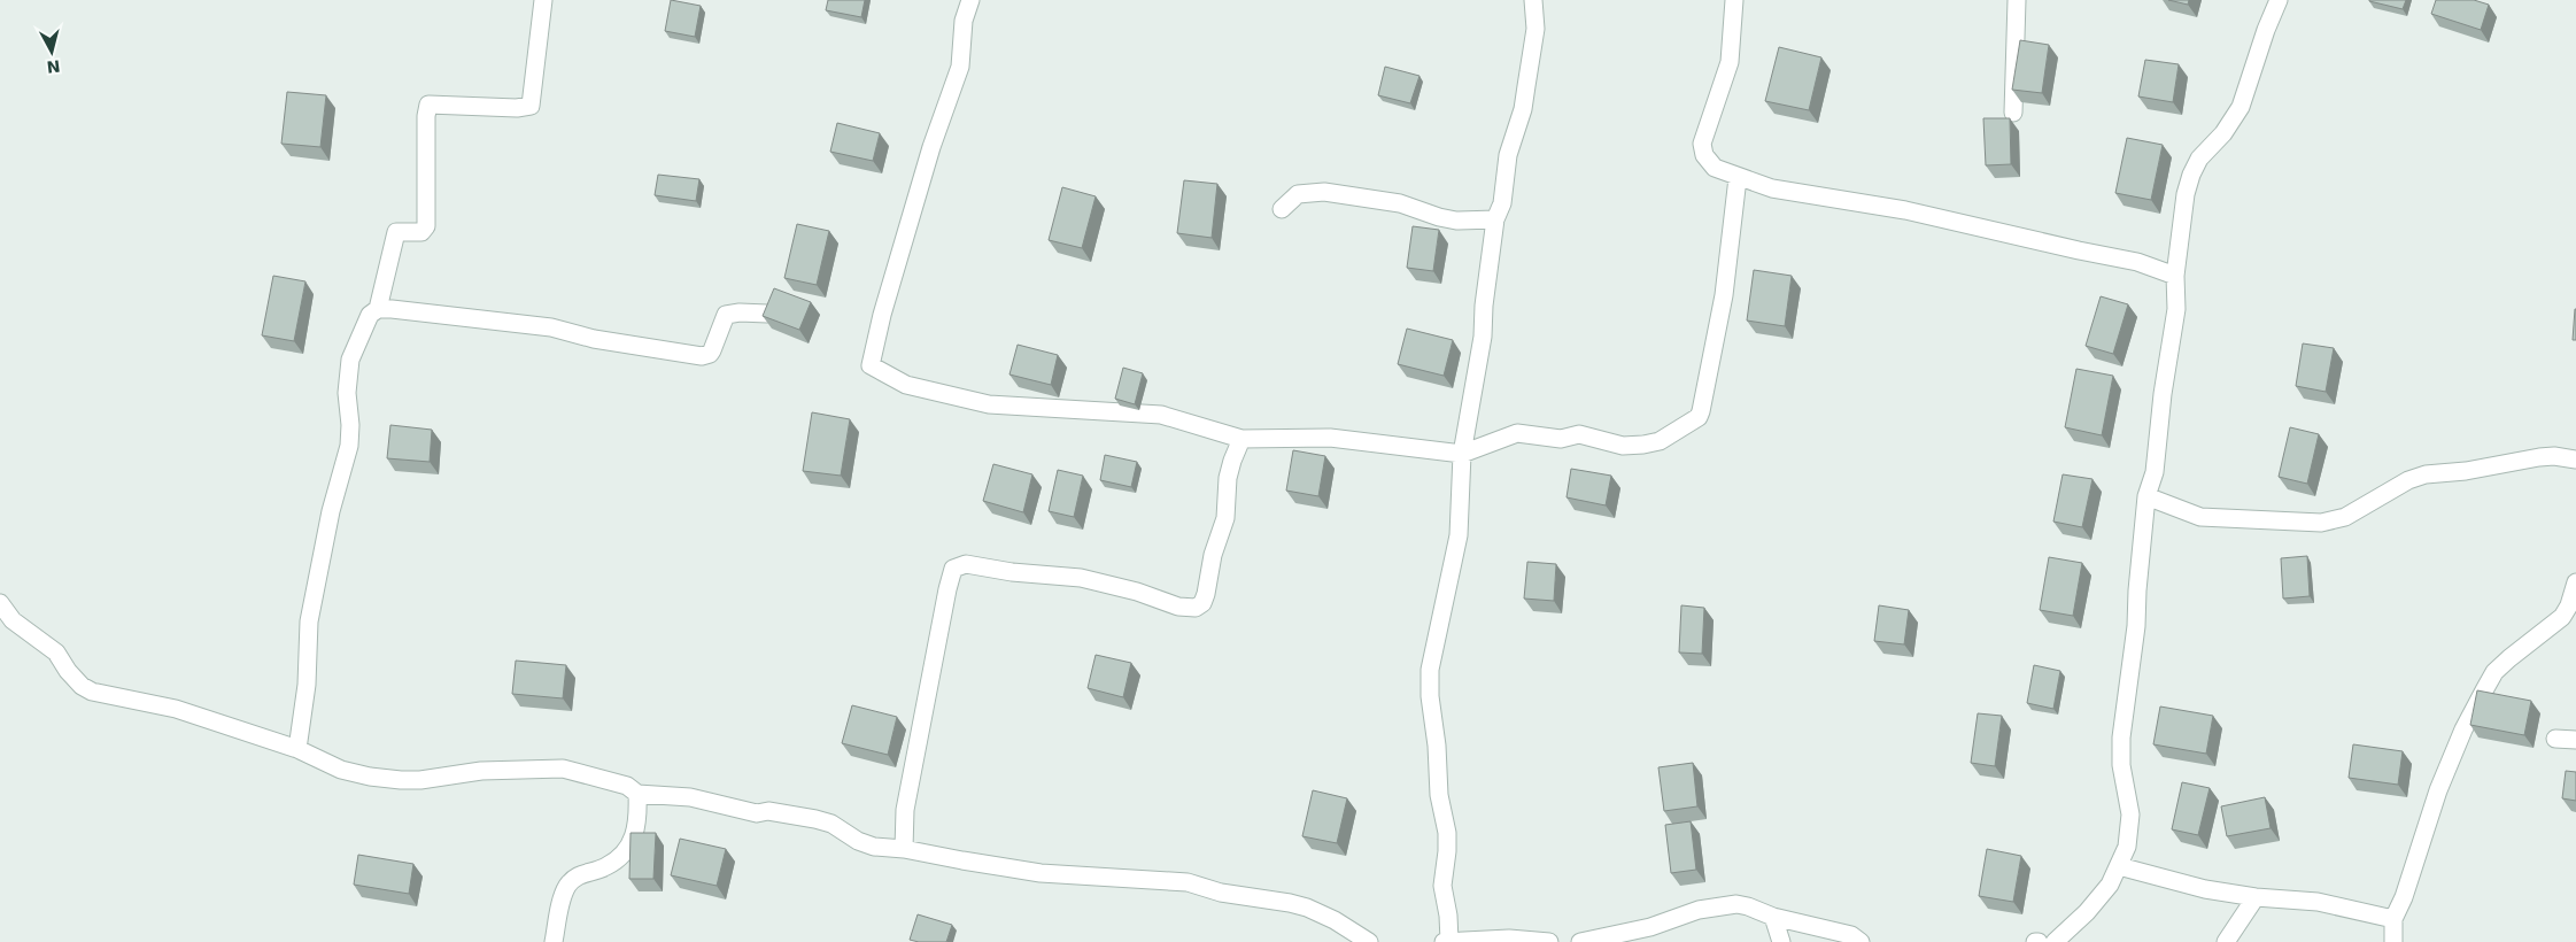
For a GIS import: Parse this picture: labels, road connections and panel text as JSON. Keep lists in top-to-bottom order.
{
  "north": "bottom"
}
